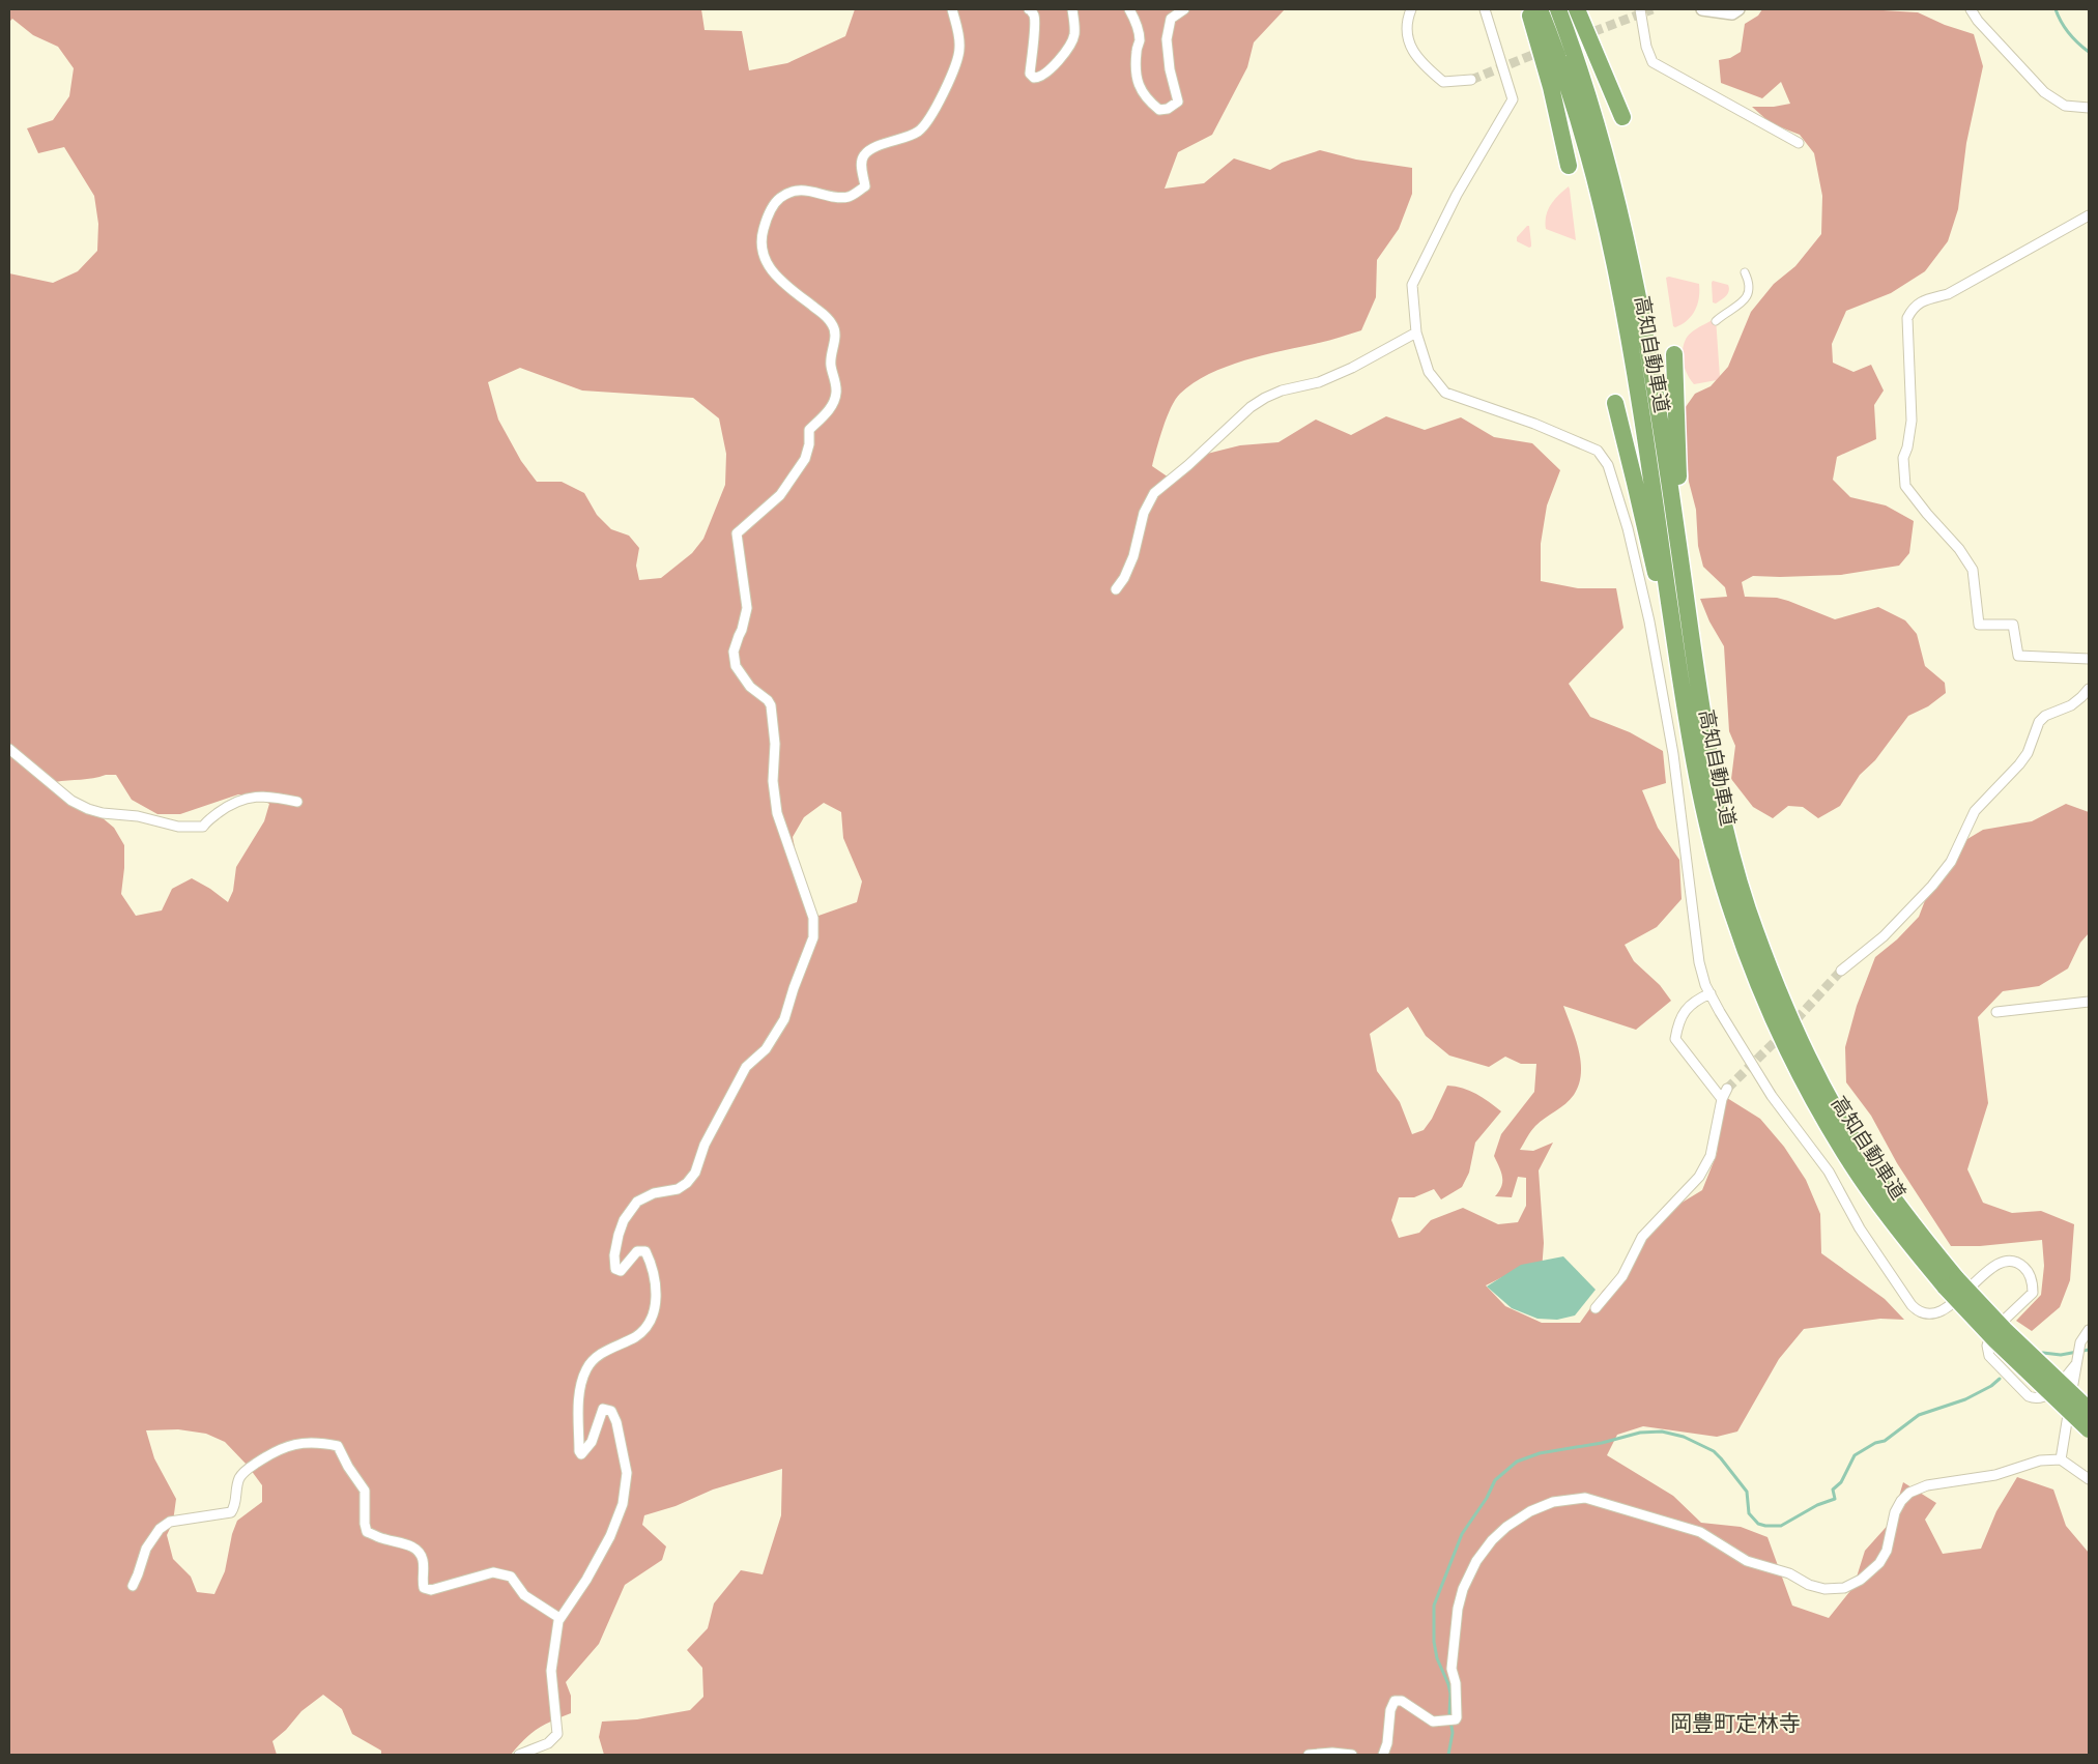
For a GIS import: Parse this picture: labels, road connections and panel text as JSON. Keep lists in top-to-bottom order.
{
  "streets": {
    "highway": ["高知自動車道"]
  },
  "districts": ["岡豊町定林寺"]
}
